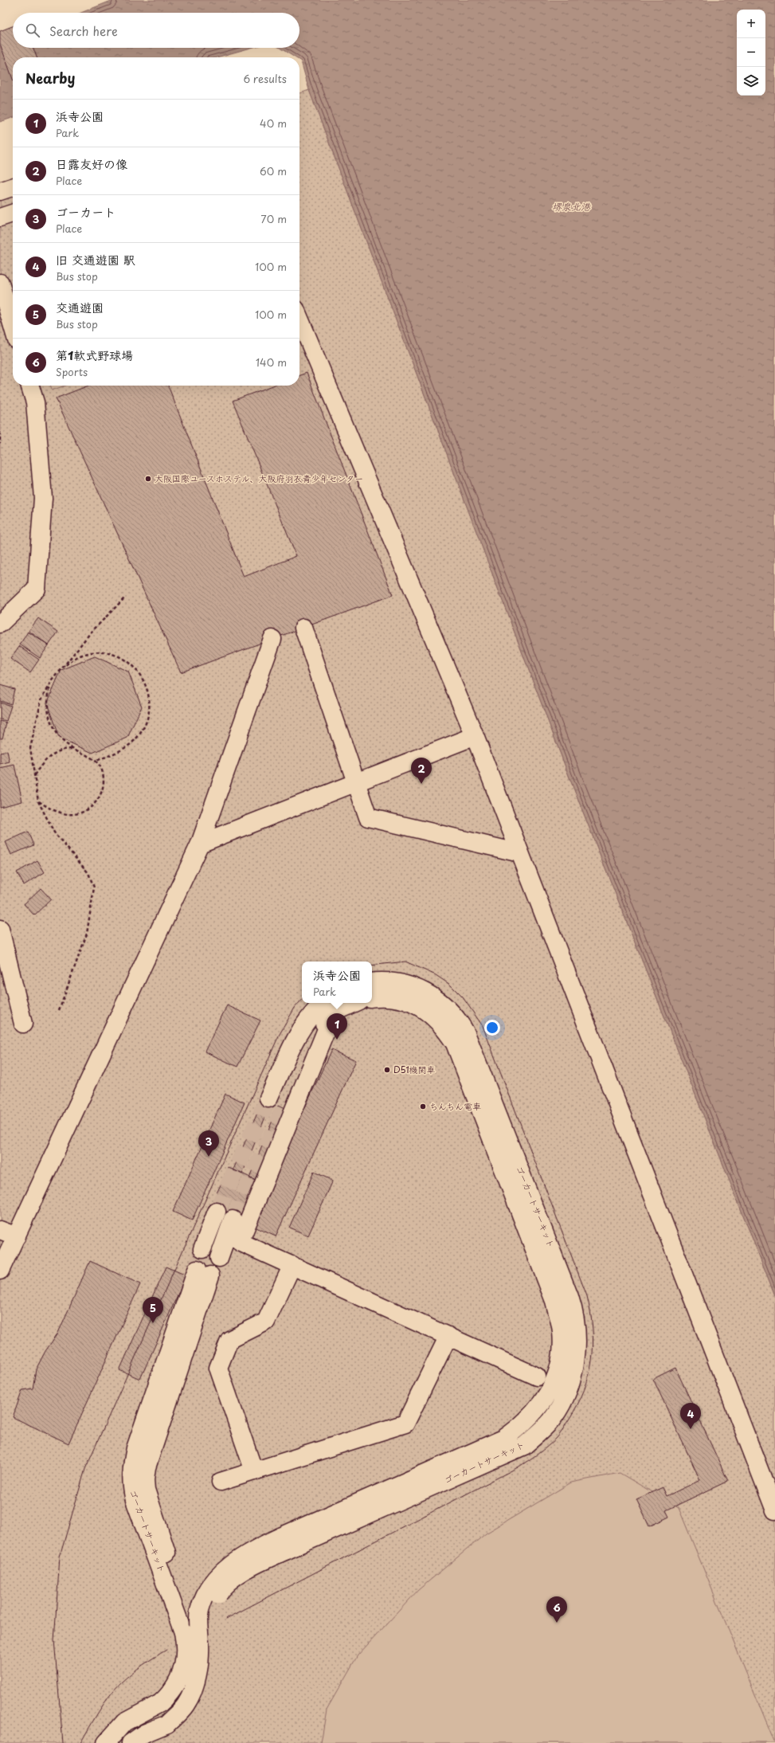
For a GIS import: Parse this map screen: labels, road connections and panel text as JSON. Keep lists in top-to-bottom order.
{
  "streets": {
    "street": ["ゴーカートサーキット"]
  },
  "water": ["堺泉北港"],
  "places": ["大阪国際ユースホステル、大阪府羽衣青少年センター", "D51機関車", "ちんちん電車"],
  "page": {
    "map_buttons": ["+", "−"],
    "search": "Search here",
    "heading": ["Nearby", "6 results"],
    "list": [
      {
        "mark": "1",
        "name": "浜寺公園",
        "note": "Park",
        "value": "40 m"
      },
      {
        "mark": "2",
        "name": "日露友好の像",
        "note": "Place",
        "value": "60 m"
      },
      {
        "mark": "3",
        "name": "ゴーカート",
        "note": "Place",
        "value": "70 m"
      },
      {
        "mark": "4",
        "name": "旧 交通遊園 駅",
        "note": "Bus stop",
        "value": "100 m"
      },
      {
        "mark": "5",
        "name": "交通遊園",
        "note": "Bus stop",
        "value": "100 m"
      },
      {
        "mark": "6",
        "name": "第1軟式野球場",
        "note": "Sports",
        "value": "140 m"
      }
    ],
    "pins": [
      "2",
      "1",
      "3",
      "5",
      "4",
      "6"
    ],
    "popup": ["浜寺公園", "Park"]
  }
}
